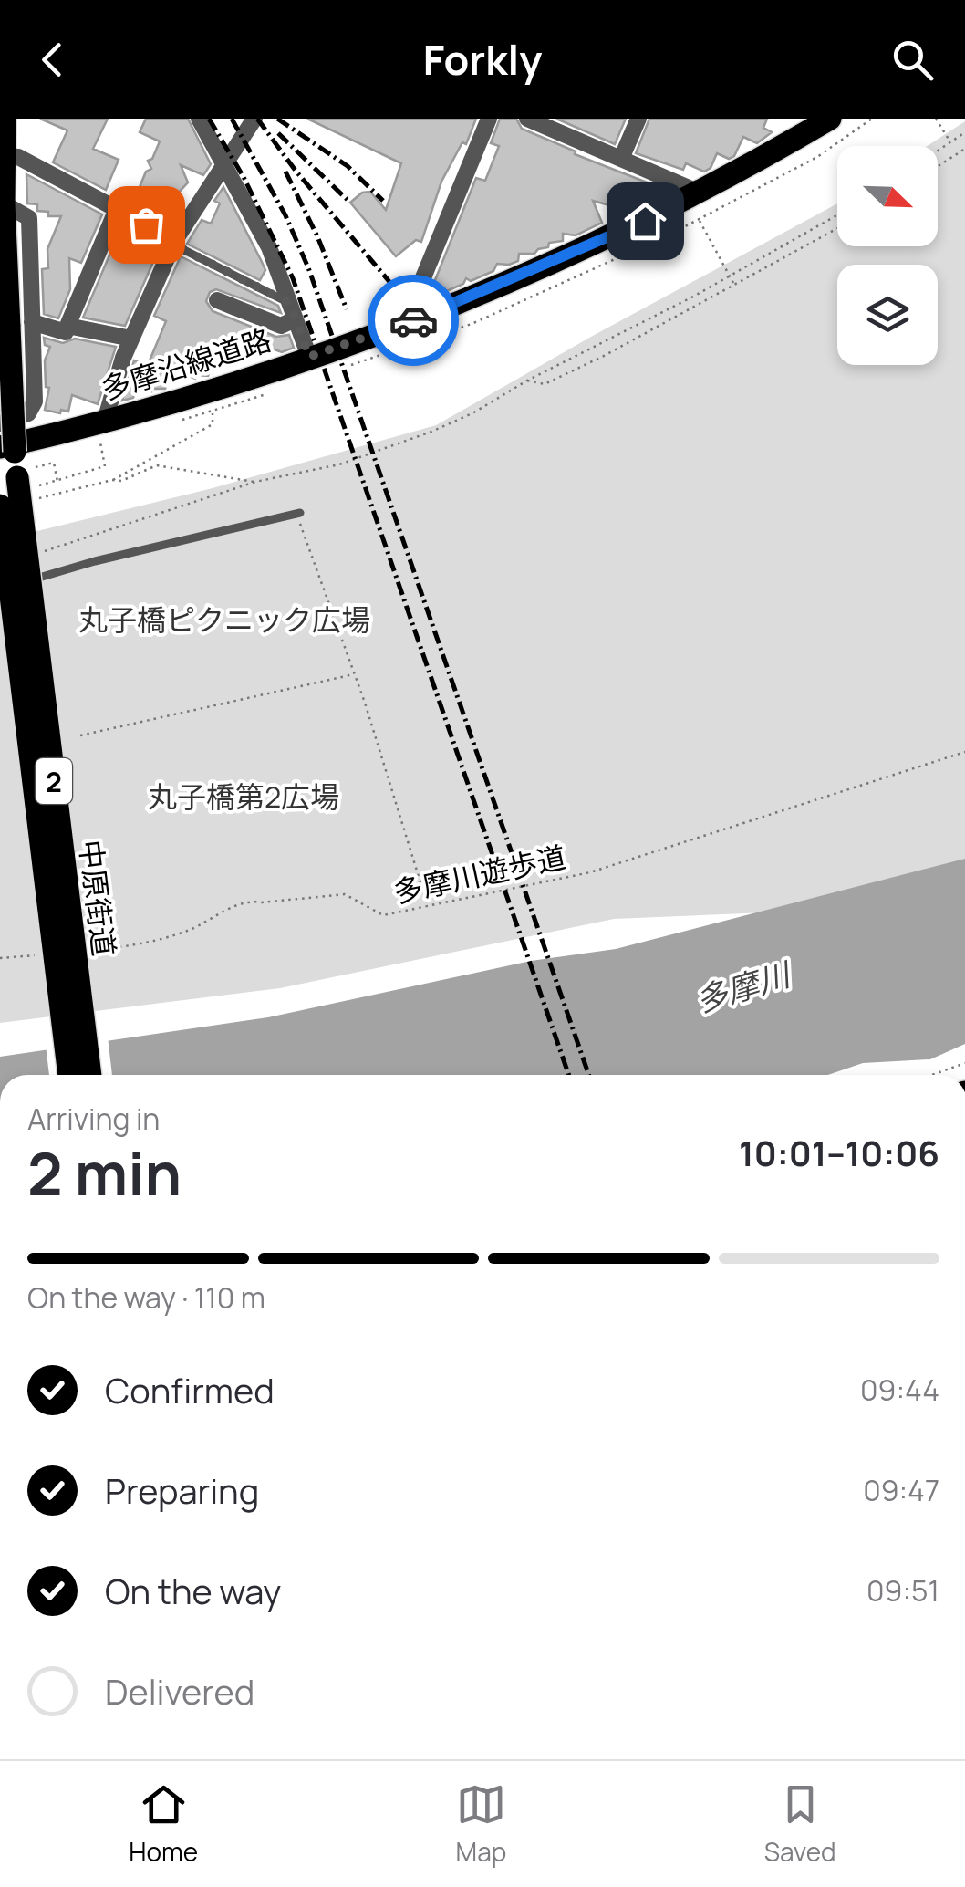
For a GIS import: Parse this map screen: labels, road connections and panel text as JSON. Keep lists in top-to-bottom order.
{
  "streets": {
    "main road": ["多摩沿線道路", "2", "中原街道"],
    "path": ["多摩川遊歩道"]
  },
  "crossings": [
    ["多摩沿線道路", "中原街道"]
  ],
  "water": ["多摩川"],
  "parks": ["丸子橋ピクニック広場", "丸子橋第2広場"],
  "north": "bottom right",
  "page": {
    "header": "Forkly",
    "heading": ["2 min", "Arriving in", "10:01–10:06"],
    "bar": "On the way · 110 m",
    "list": [
      ["Confirmed", "09:44"],
      ["Preparing", "09:47"],
      ["On the way", "09:51"],
      "Delivered"
    ],
    "tabs": ["Home", "Map", "Saved"]
  }
}
